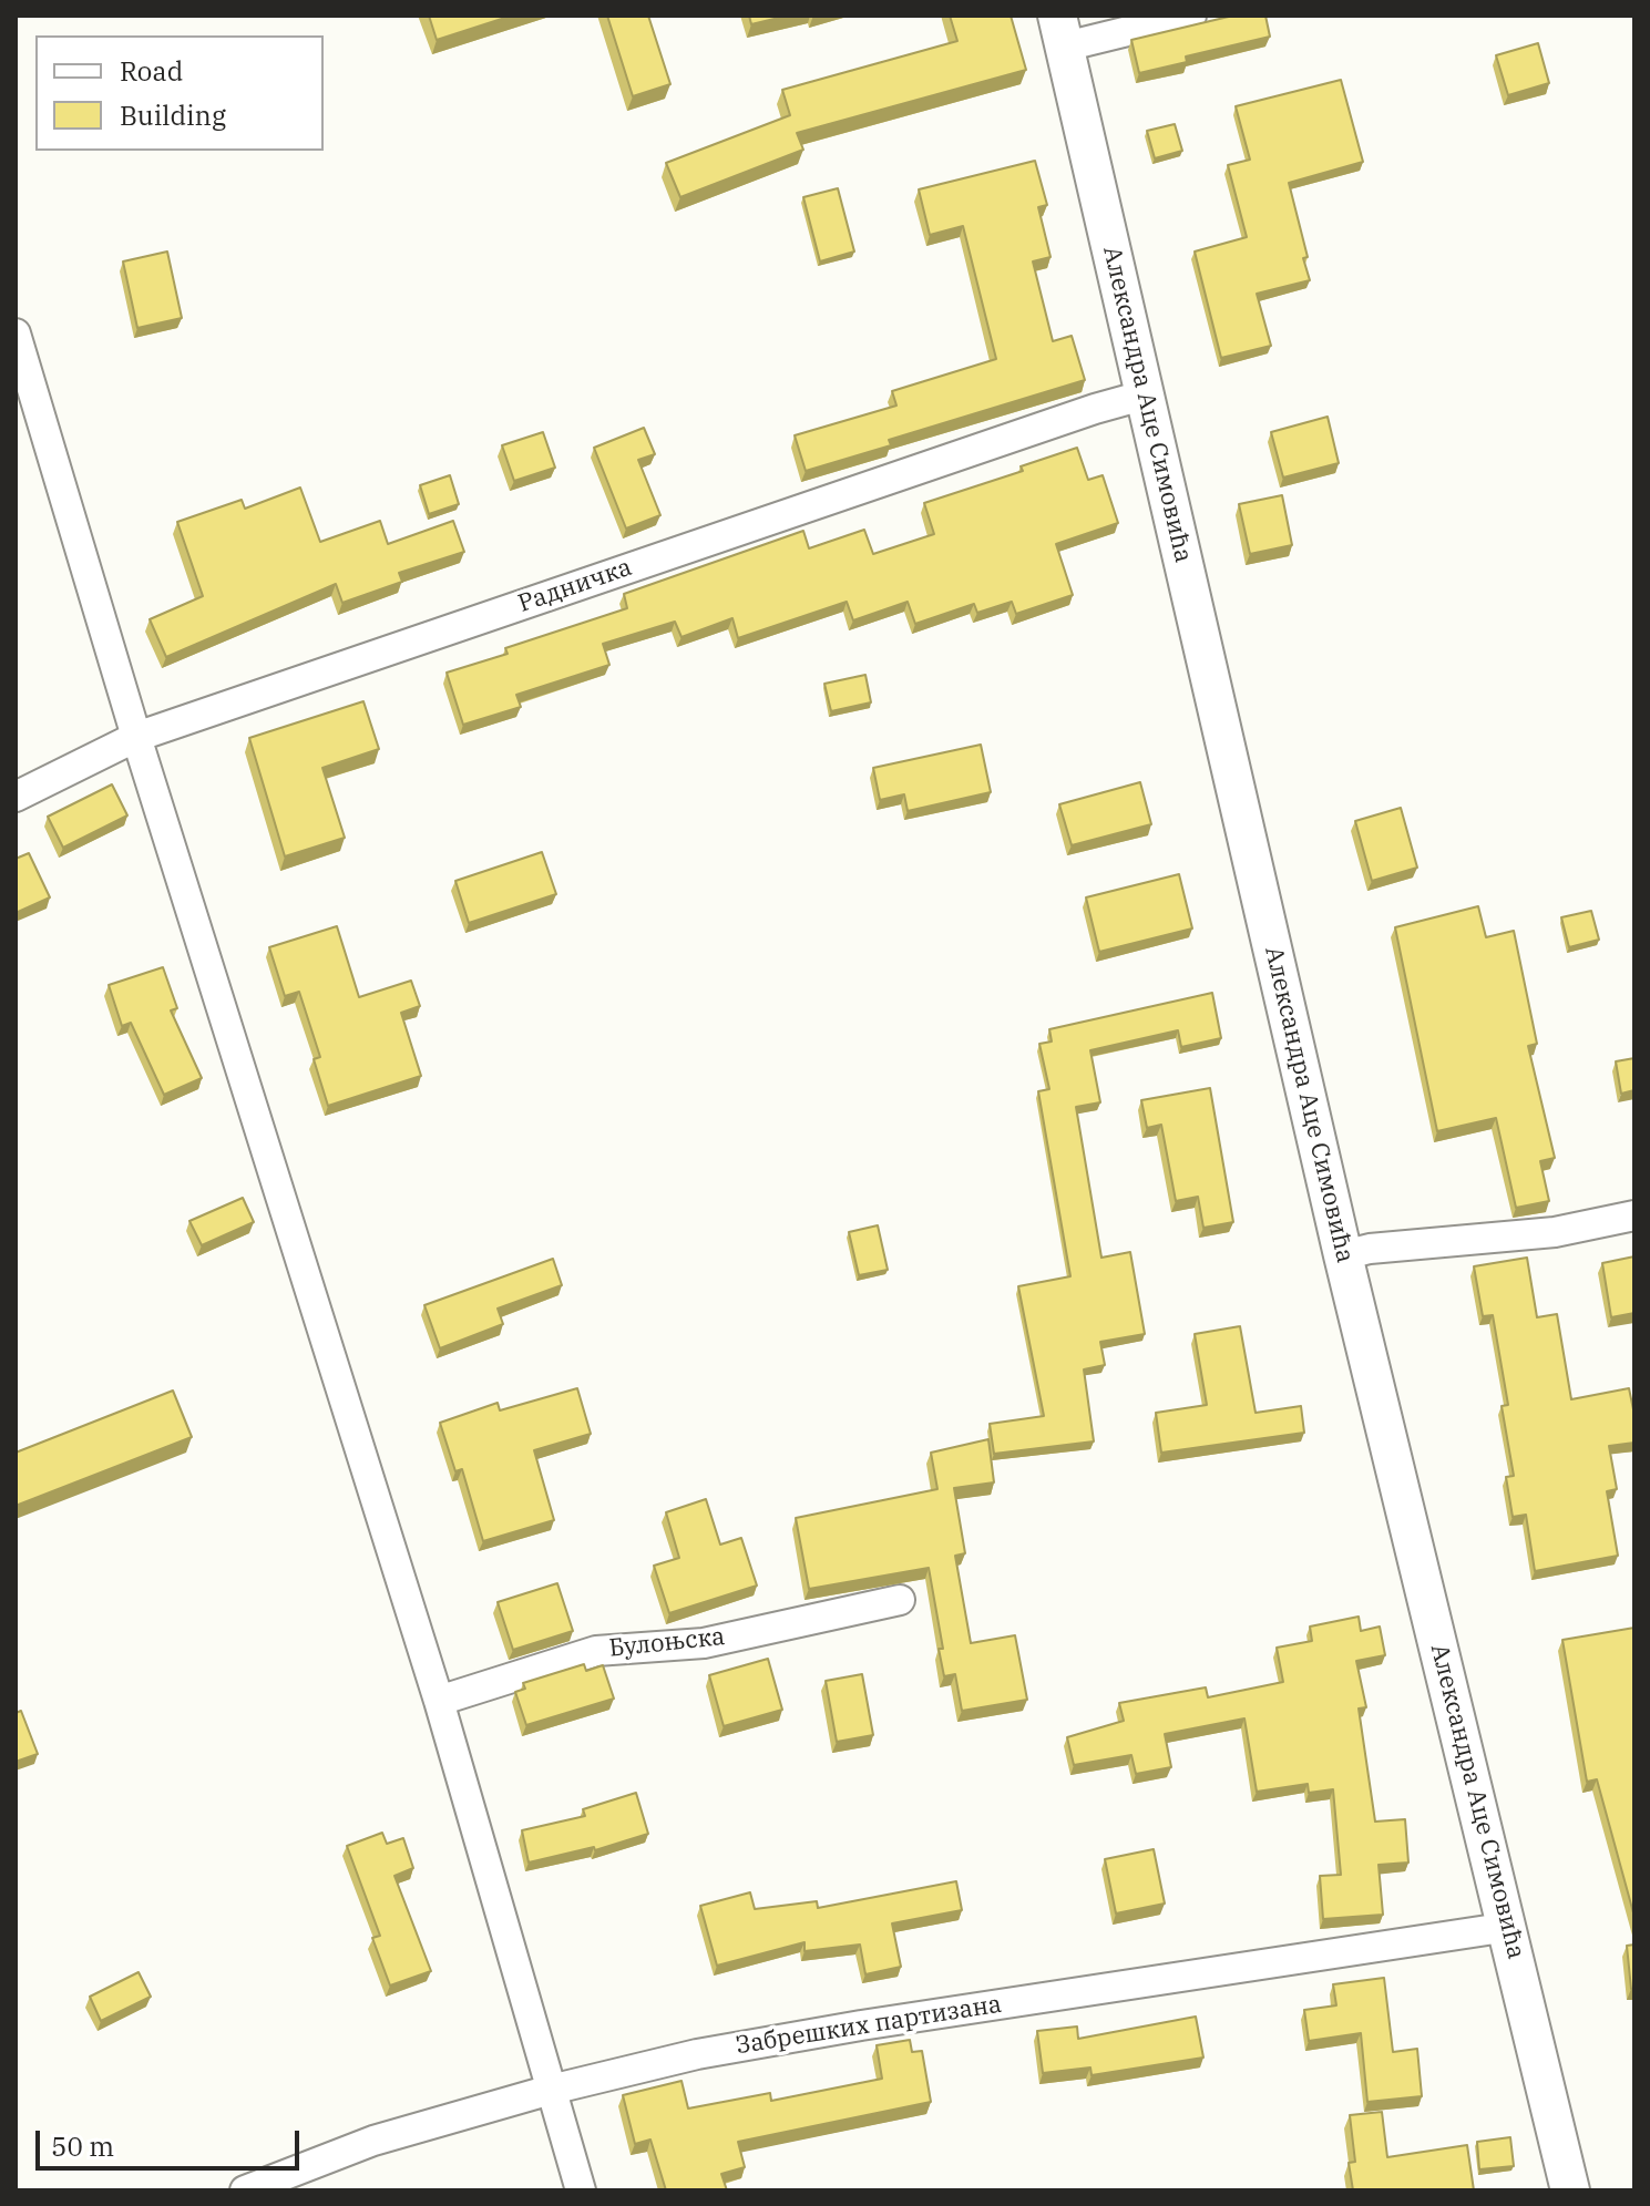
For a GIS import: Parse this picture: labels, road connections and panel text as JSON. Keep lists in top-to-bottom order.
{
  "streets": {
    "street": [
      "Александра Аце Симовића",
      "Радничка",
      "Булоњска",
      "Забрешких партизана"
    ]
  },
  "crossings": [
    ["Александра Аце Симовића", "Радничка"],
    ["Александра Аце Симовића", "Забрешких партизана"]
  ],
  "legend": ["Road", "Building"],
  "scale_bar": "50 m"
}
